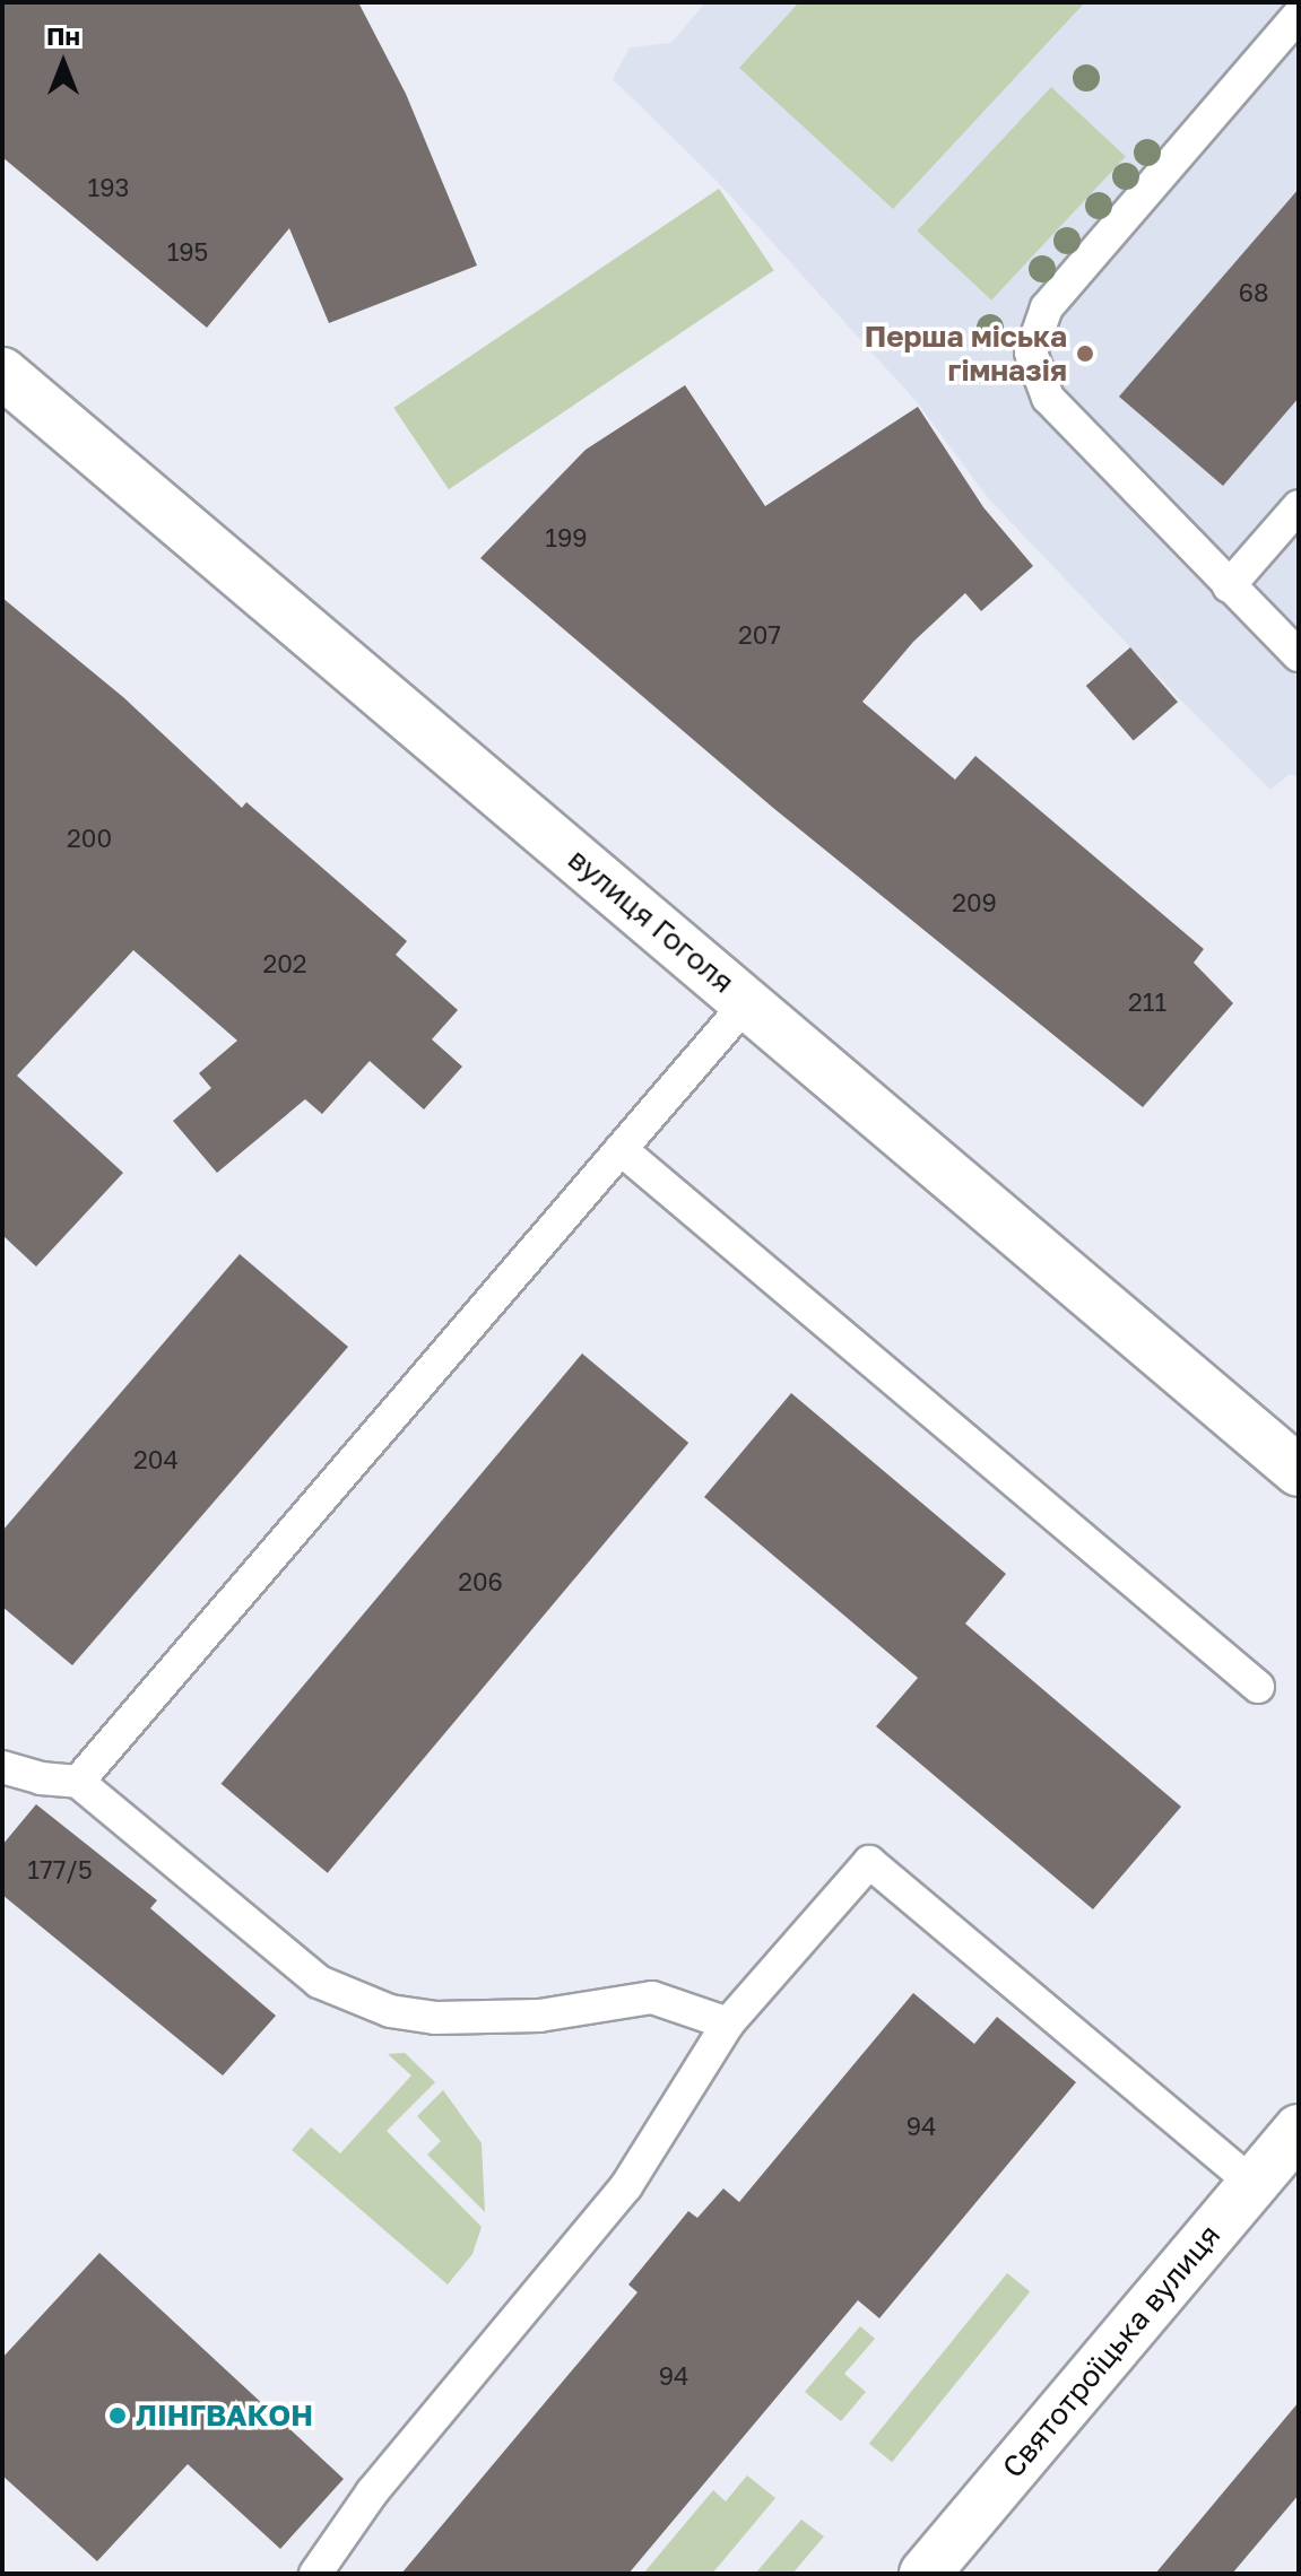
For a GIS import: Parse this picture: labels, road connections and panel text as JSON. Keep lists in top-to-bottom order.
{
  "streets": {
    "street": ["вулиця Гоголя", "Святотроїцька вулиця"]
  },
  "places": ["Перша міська гімназія", "ЛІНГВАКОН"],
  "house_numbers": [
    "193",
    "195",
    "68",
    "199",
    "207",
    "200",
    "209",
    "202",
    "211",
    "204",
    "206",
    "177/5",
    "94",
    "94"
  ],
  "north": "top"
}
